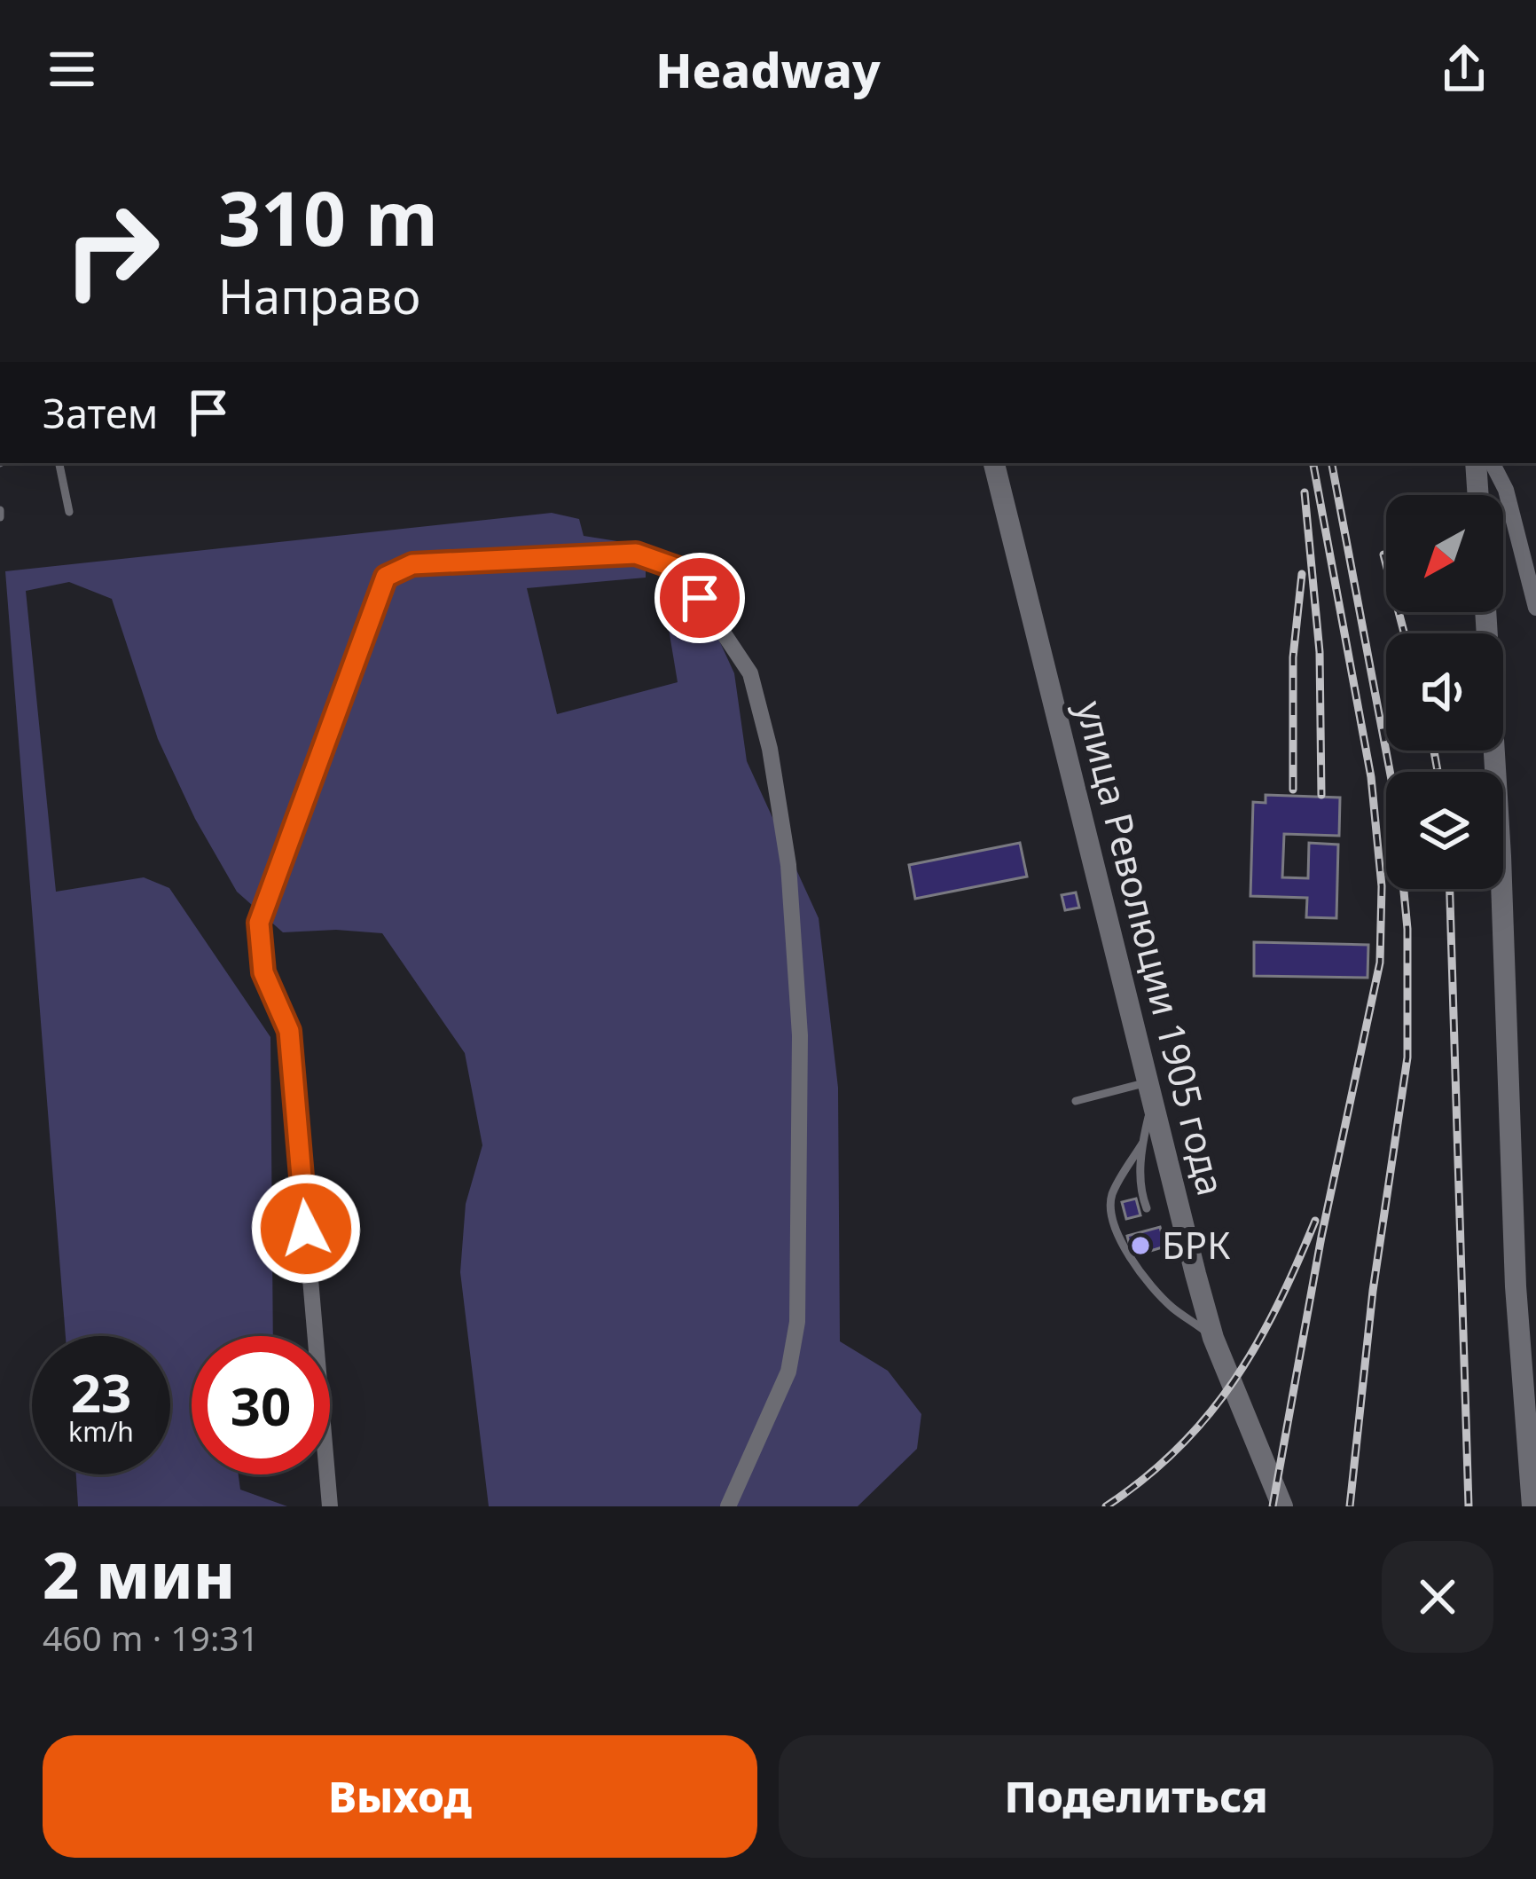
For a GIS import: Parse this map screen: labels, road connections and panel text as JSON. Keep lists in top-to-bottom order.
{
  "streets": {
    "main road": ["улица Революции 1905 года"]
  },
  "places": ["БРК"],
  "north": "bottom left",
  "page": {
    "header": "Headway",
    "turn": ["310 m", "Направо"],
    "then": "Затем",
    "speed": "23 km/h",
    "limit": "30",
    "heading": ["2 мин", "460 m · 19:31"],
    "buttons": ["Выход", "Поделиться"]
  }
}
